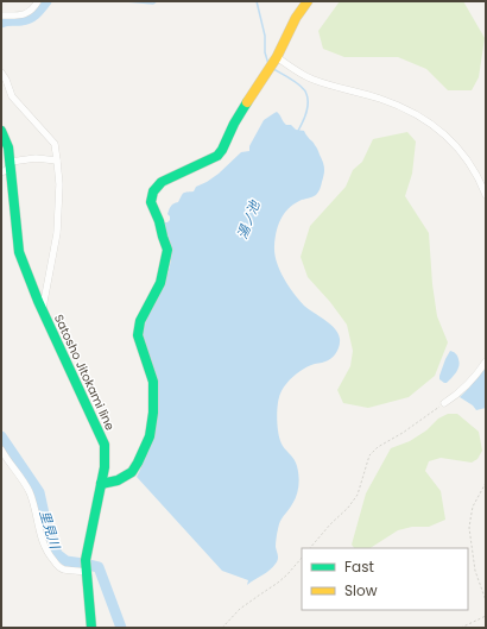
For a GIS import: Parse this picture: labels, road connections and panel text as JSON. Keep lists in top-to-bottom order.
{
  "streets": {
    "street": ["Satosho Jitokami line"]
  },
  "water": ["湯ノ池", "里見川"],
  "legend": ["Fast", "Slow"]
}
